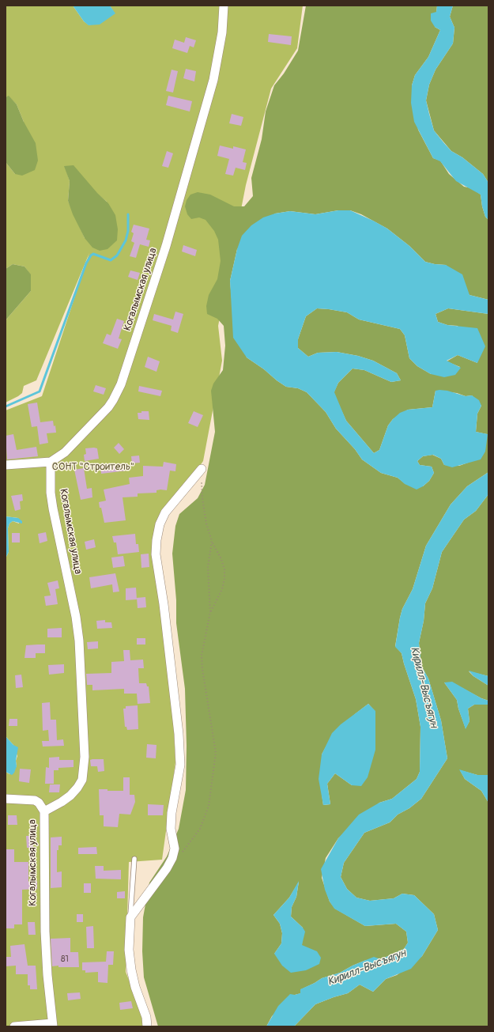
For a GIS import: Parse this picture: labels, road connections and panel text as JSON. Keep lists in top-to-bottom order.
{
  "streets": {
    "street": ["Когалымская улица"]
  },
  "water": ["Кирилл-Высъягун"],
  "parks": ["СОНТ \"Строитель\""],
  "house_numbers": ["81"]
}
